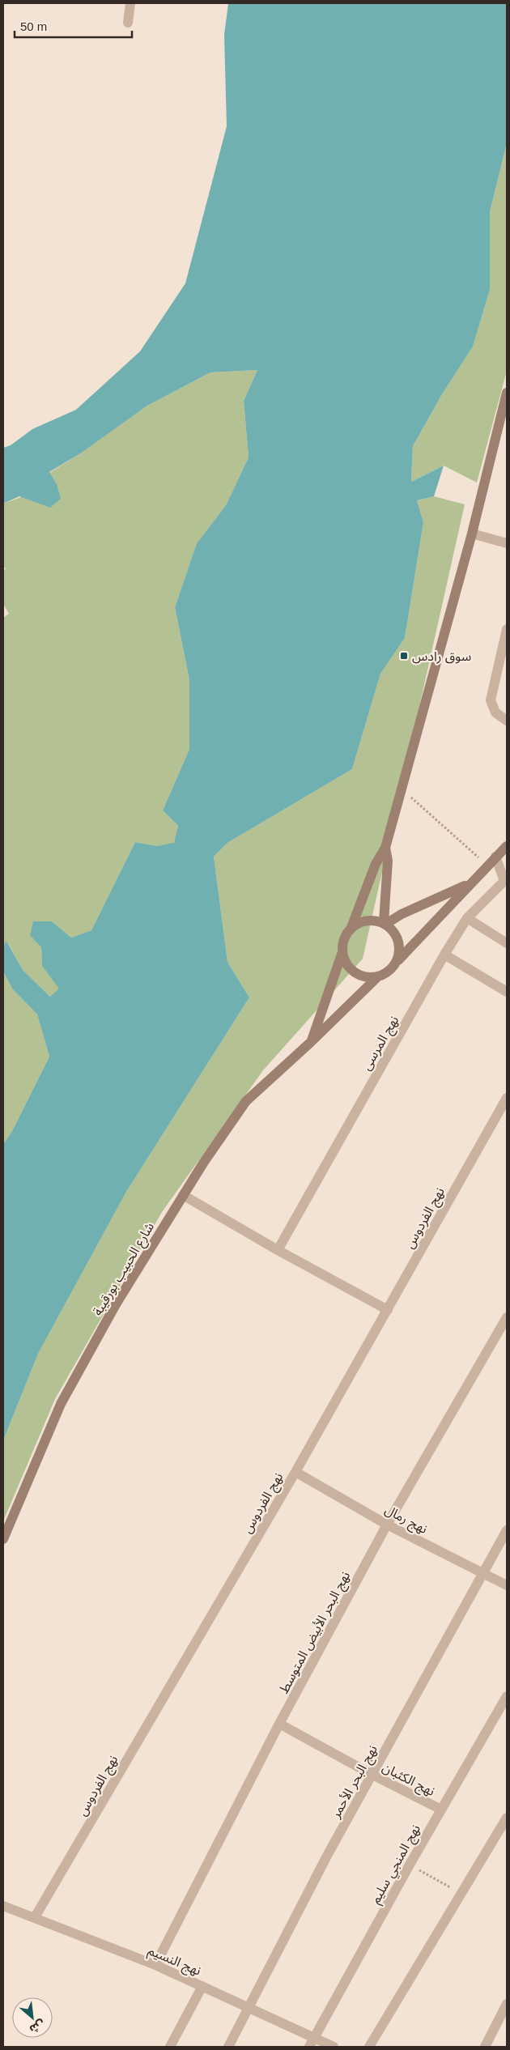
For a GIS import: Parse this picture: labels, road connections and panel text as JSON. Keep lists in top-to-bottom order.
{
  "streets": {
    "street": [
      "نهج المرسى",
      "نهج الفردوس",
      "شارع الحبيب بورقيبة",
      "نهج رمال",
      "نهج البحر الأبيض المتوسط",
      "نهج الكثبان",
      "نهج البحر الأحمر",
      "نهج المنجي سليم",
      "نهج النسيم"
    ]
  },
  "crossings": [
    ["نهج الفردوس", "نهج رمال"],
    ["نهج الفردوس", "نهج النسيم"],
    ["نهج رمال", "نهج البحر الأبيض المتوسط"],
    ["نهج رمال", "نهج البحر الأحمر"],
    ["نهج البحر الأبيض المتوسط", "نهج الكثبان"],
    ["نهج البحر الأبيض المتوسط", "نهج النسيم"],
    ["نهج الكثبان", "نهج البحر الأحمر"],
    ["نهج الكثبان", "نهج المنجي سليم"],
    ["نهج البحر الأحمر", "نهج النسيم"],
    ["نهج المنجي سليم", "نهج النسيم"]
  ],
  "places": {
    "transit": ["سوق رادس"]
  },
  "scale_bar": "50 m",
  "north": "bottom right"
}
